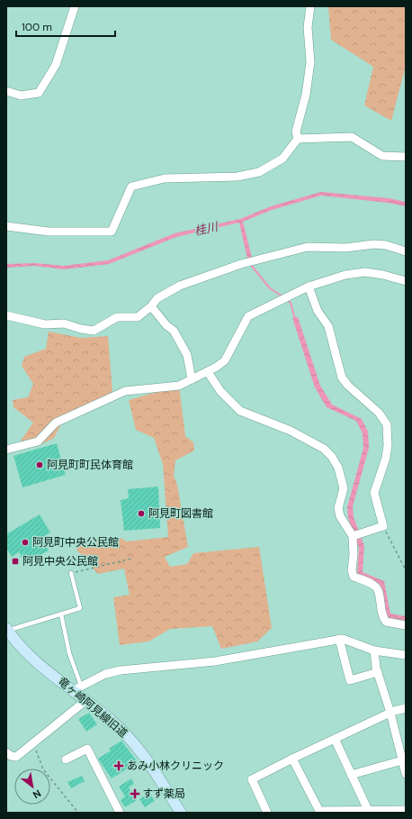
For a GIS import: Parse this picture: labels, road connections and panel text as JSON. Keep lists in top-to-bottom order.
{
  "streets": {
    "street": ["竜ヶ崎阿見線旧道"]
  },
  "water": ["桂川"],
  "places": {
    "other": ["阿見町町民体育館", "阿見町図書館", "阿見町中央公民館"],
    "transit": ["阿見中央公民館"],
    "health": ["あみ小林クリニック", "すず薬局"]
  },
  "scale_bar": "100 m",
  "north": "bottom right"
}
